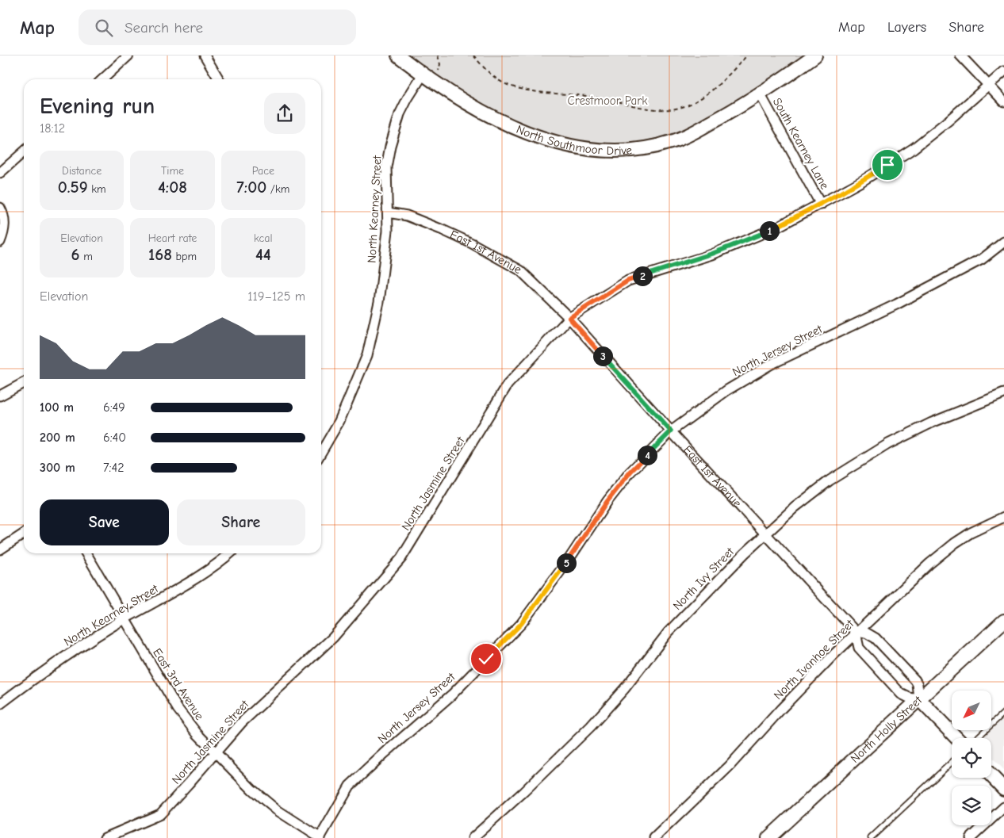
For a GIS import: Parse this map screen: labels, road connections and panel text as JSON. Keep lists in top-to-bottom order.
{
  "streets": {
    "street": [
      "North Southmoor Drive",
      "South Kearney Lane",
      "North Kearney Street",
      "East 1st Avenue",
      "North Jersey Street",
      "North Jasmine Street",
      "North Ivy Street",
      "North Ivanhoe Street",
      "East 3rd Avenue",
      "North Holly Street"
    ]
  },
  "crossings": [
    ["North Southmoor Drive", "South Kearney Lane"],
    ["North Southmoor Drive", "North Kearney Street"],
    ["South Kearney Lane", "North Jasmine Street"],
    ["North Kearney Street", "East 1st Avenue"],
    ["North Kearney Street", "East 3rd Avenue"],
    ["East 1st Avenue", "North Jersey Street"],
    ["East 1st Avenue", "North Jasmine Street"],
    ["East 1st Avenue", "North Ivy Street"],
    ["East 1st Avenue", "North Ivanhoe Street"],
    ["East 1st Avenue", "North Holly Street"],
    ["North Jersey Street", "East 3rd Avenue"],
    ["North Jasmine Street", "East 3rd Avenue"]
  ],
  "parks": ["Crestmoor Park"],
  "north": "bottom left",
  "page": {
    "header": "Map",
    "search": "Search here",
    "nav": ["Map", "Layers", "Share"],
    "heading": ["Evening run", "18:12"],
    "stats": [
      ["Distance", "0.59 km"],
      ["Time", "4:08"],
      ["Pace", "7:00 /km"],
      ["Elevation", "6 m"],
      ["Heart rate", "168 bpm"],
      ["kcal", "44"]
    ],
    "pins": [
      "1",
      "2",
      "3",
      "4",
      "5"
    ],
    "chart": ["Elevation", "119–125 m"],
    "list": [
      {
        "name": "100 m",
        "note": "6:49"
      },
      {
        "name": "200 m",
        "note": "6:40"
      },
      {
        "name": "300 m",
        "note": "7:42"
      }
    ],
    "buttons": ["Save", "Share"]
  }
}
